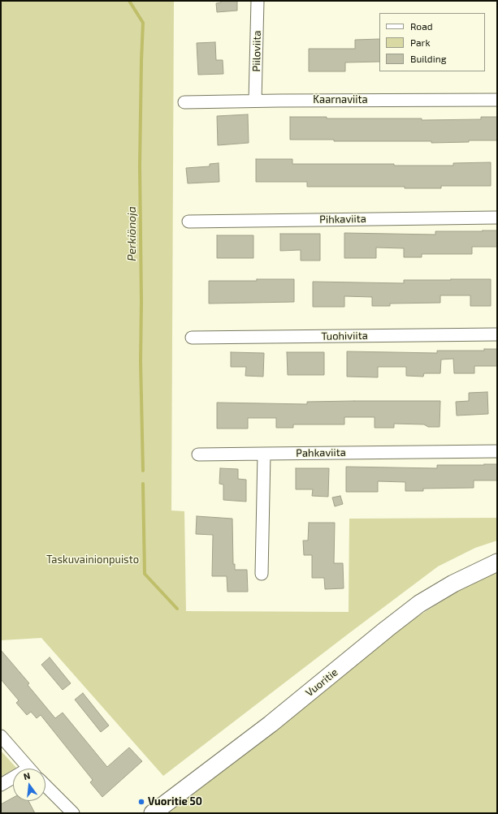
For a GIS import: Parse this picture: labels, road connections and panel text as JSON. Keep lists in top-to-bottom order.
{
  "streets": {
    "street": [
      "Piiloviita",
      "Kaarnaviita",
      "Pihkaviita",
      "Tuohiviita",
      "Pahkaviita",
      "Vuoritie"
    ]
  },
  "crossings": [
    ["Piiloviita", "Kaarnaviita"]
  ],
  "water": ["Perkiönoja"],
  "parks": ["Taskuvainionpuisto"],
  "places": ["Vuoritie 50"],
  "legend": ["Road", "Park", "Building"],
  "north": "top"
}
